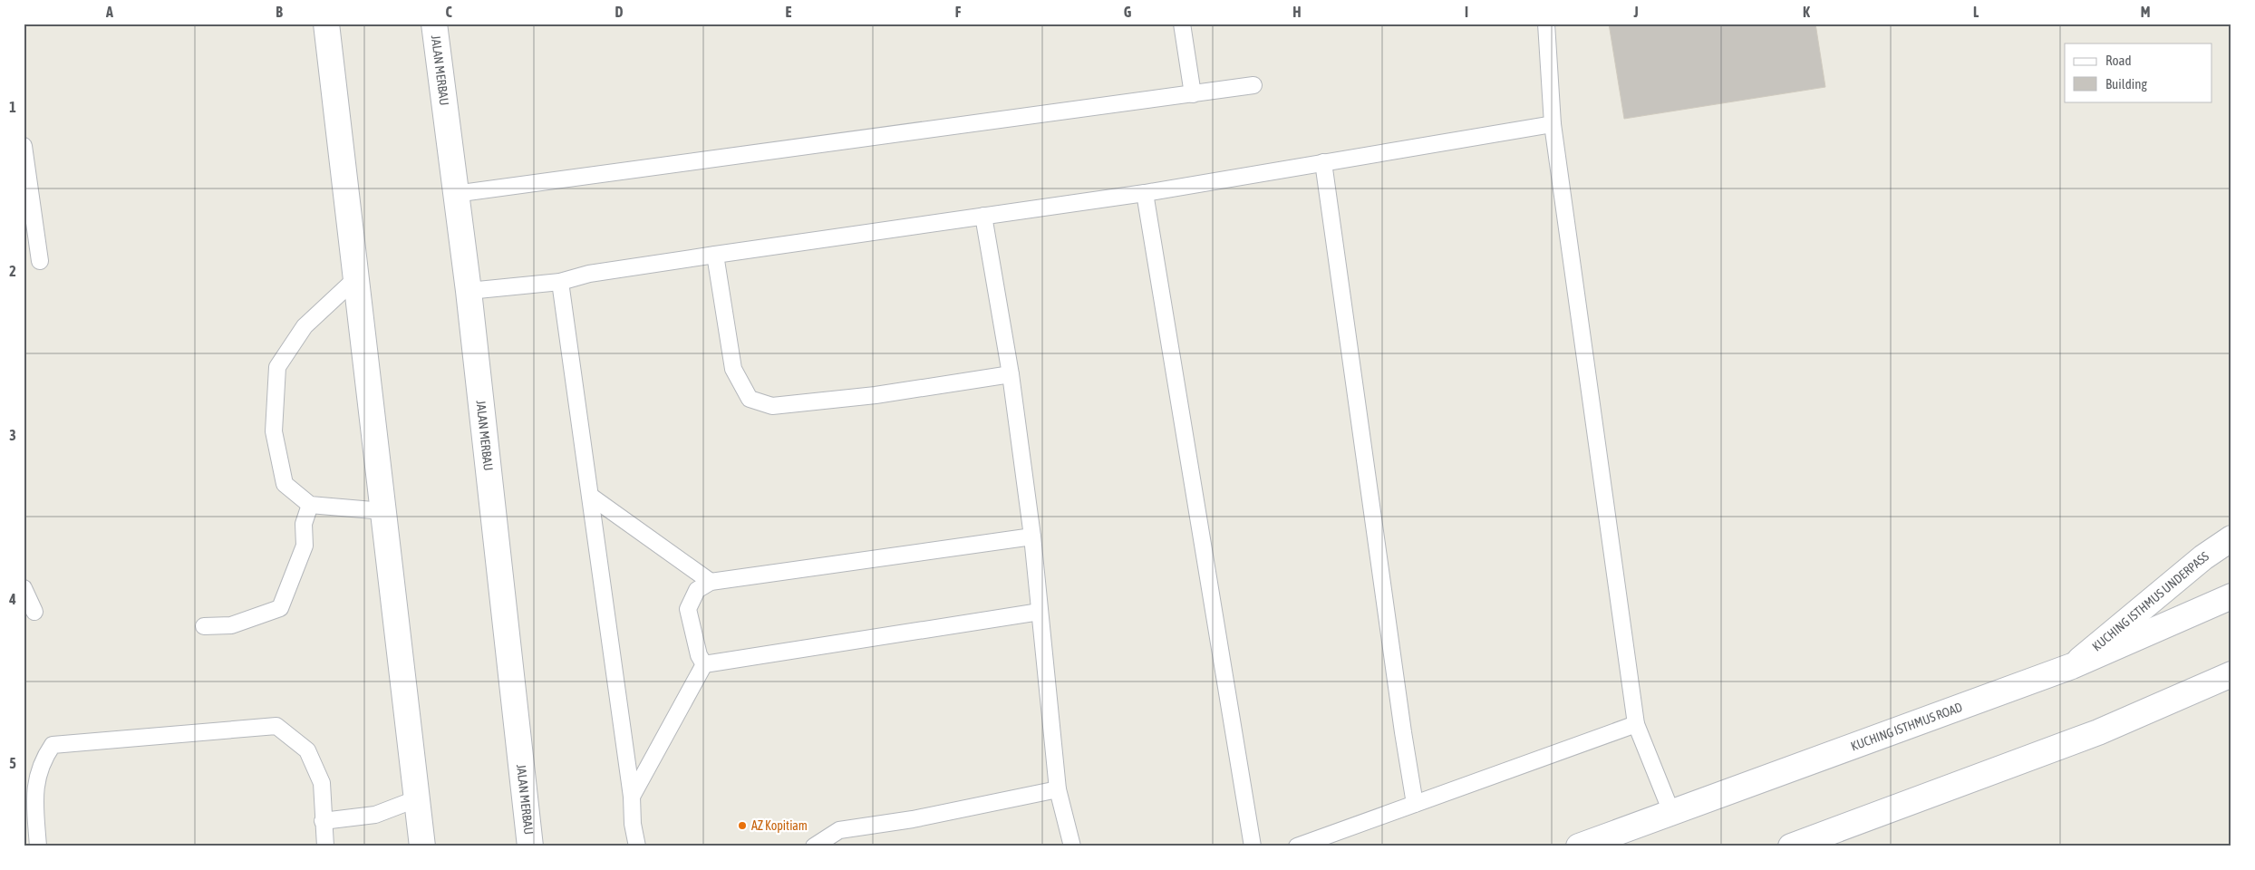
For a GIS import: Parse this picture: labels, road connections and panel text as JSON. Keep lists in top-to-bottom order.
{
  "streets": {
    "street": ["JALAN MERBAU", "KUCHING ISTHMUS UNDERPASS", "KUCHING ISTHMUS ROAD"]
  },
  "crossings": [
    ["KUCHING ISTHMUS UNDERPASS", "KUCHING ISTHMUS ROAD"]
  ],
  "places": ["AZ Kopitiam"],
  "legend": ["Road", "Building"],
  "grid": {
    "columns": [
      "A",
      "B",
      "C",
      "D",
      "E",
      "F",
      "G",
      "H",
      "I",
      "J",
      "K",
      "L",
      "M"
    ],
    "rows": [
      "1",
      "2",
      "3",
      "4",
      "5"
    ]
  }
}
